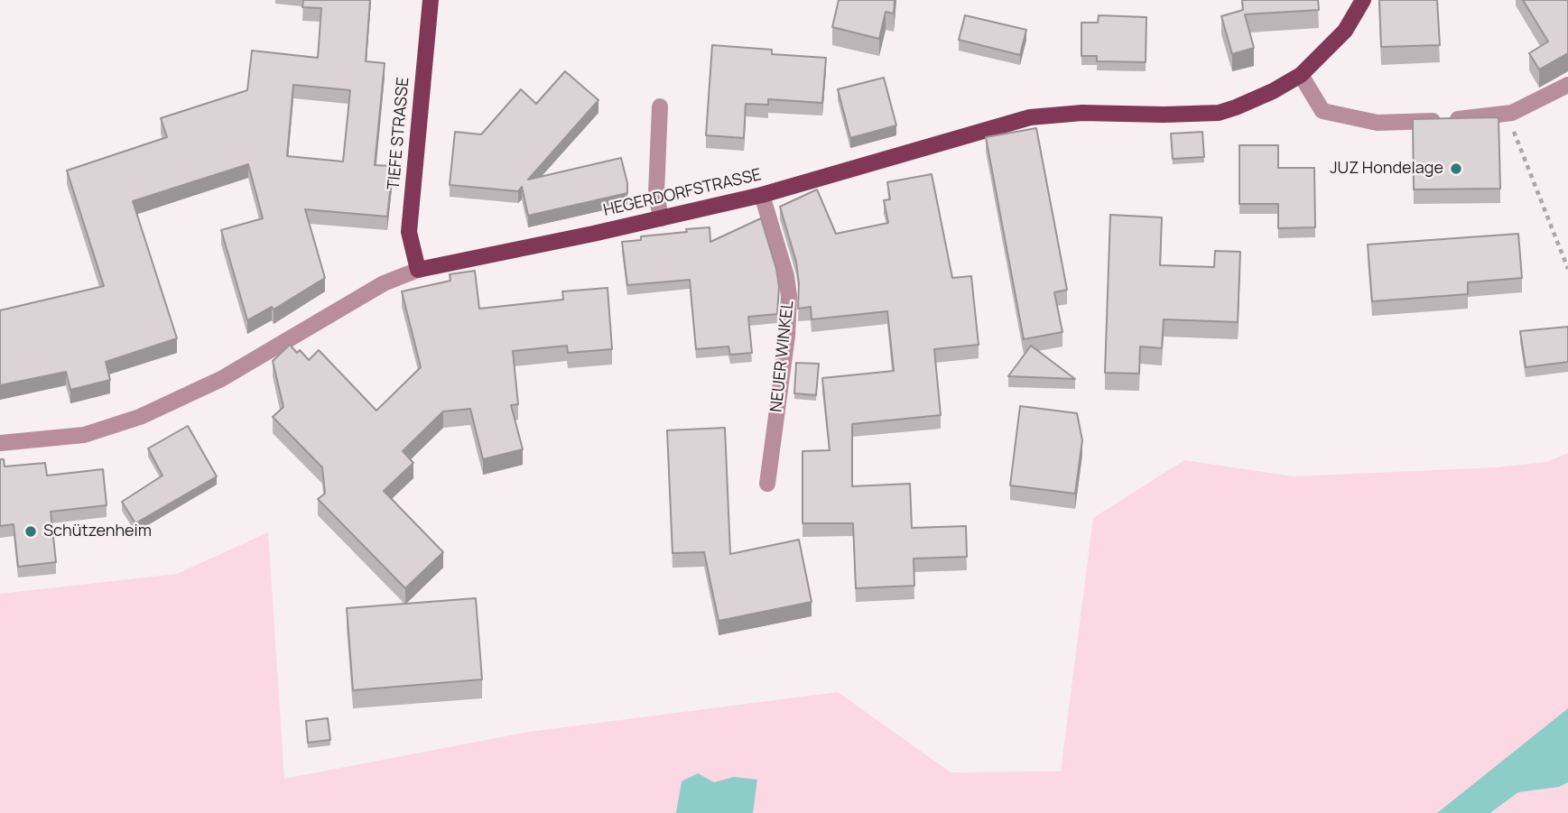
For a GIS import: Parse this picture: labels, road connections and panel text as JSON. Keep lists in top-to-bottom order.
{
  "streets": {
    "main road": ["TIEFE STRASSE", "HEGERDORFSTRASSE"],
    "street": ["NEUER WINKEL"]
  },
  "crossings": [
    ["TIEFE STRASSE", "HEGERDORFSTRASSE"],
    ["HEGERDORFSTRASSE", "NEUER WINKEL"]
  ],
  "places": ["JUZ Hondelage", "Schützenheim"]
}
